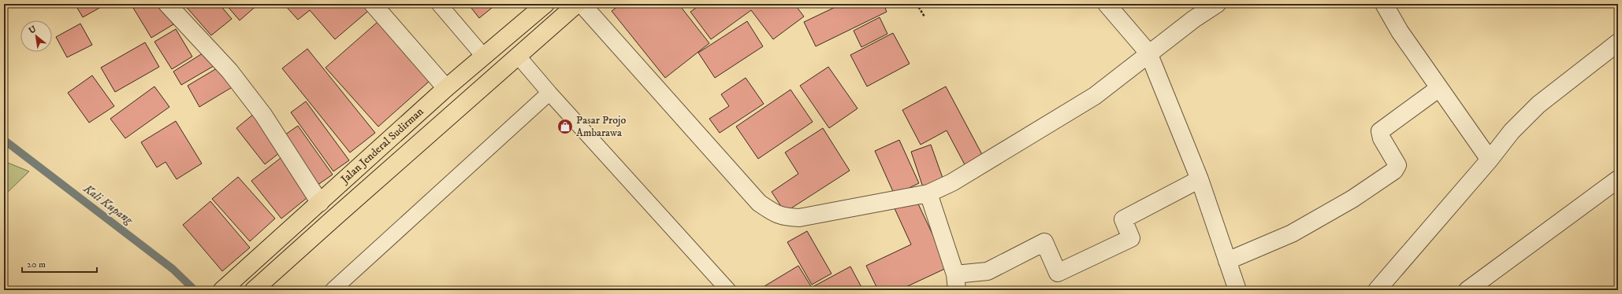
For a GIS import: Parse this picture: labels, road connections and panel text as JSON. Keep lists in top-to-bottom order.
{
  "streets": {
    "main road": ["Jalan Jenderal Sudirman"]
  },
  "water": ["Kali Kupang"],
  "places": {
    "shop": ["Pasar Projo Ambarawa"]
  },
  "scale_bar": "20 m",
  "north": "top left"
}
